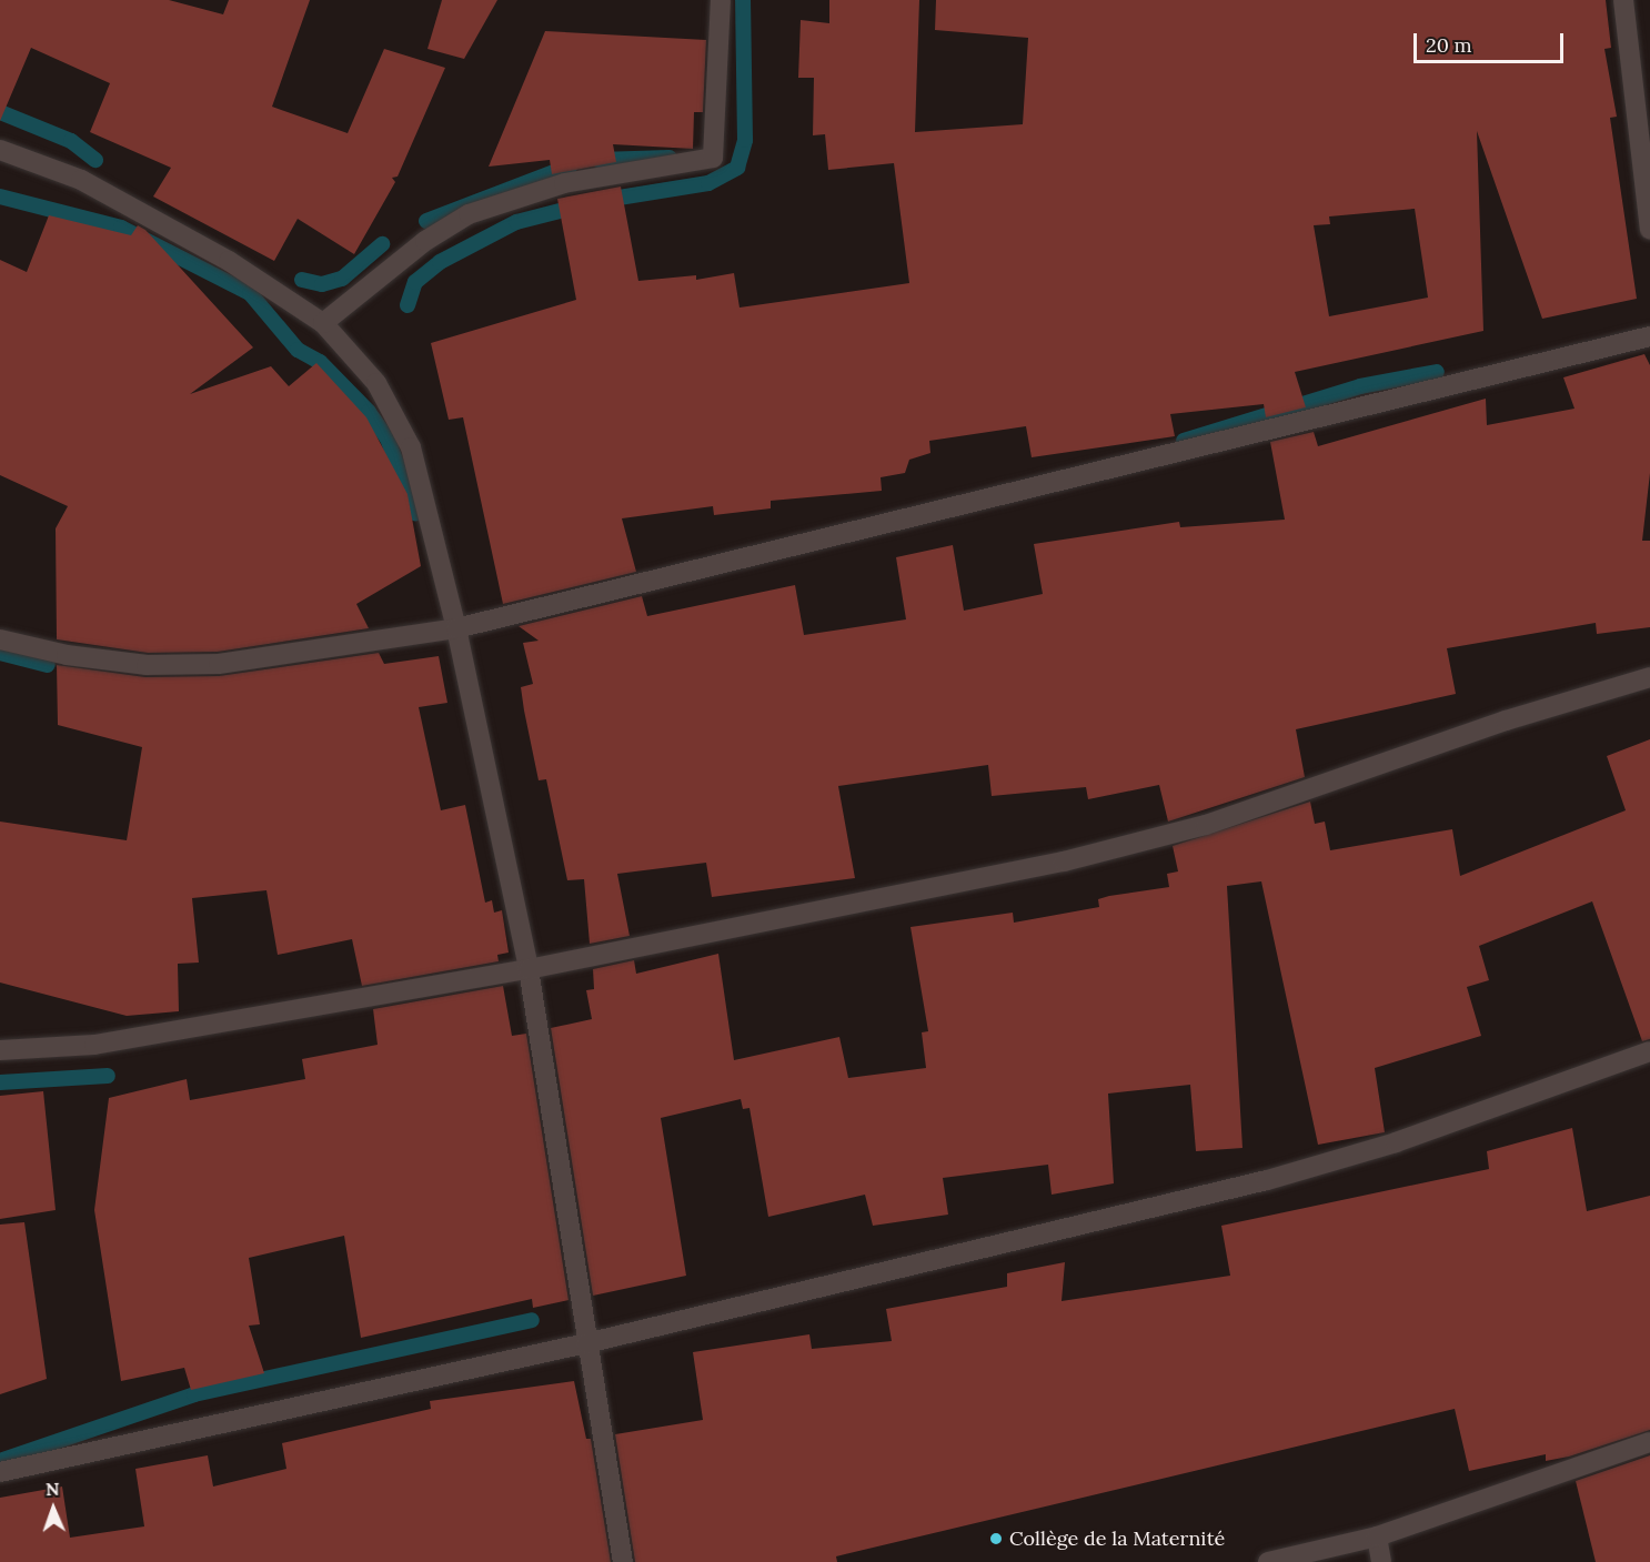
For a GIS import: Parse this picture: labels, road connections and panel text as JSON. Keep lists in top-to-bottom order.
{
  "places": ["Collège de la Maternité"],
  "scale_bar": "20 m",
  "north": "top"
}
